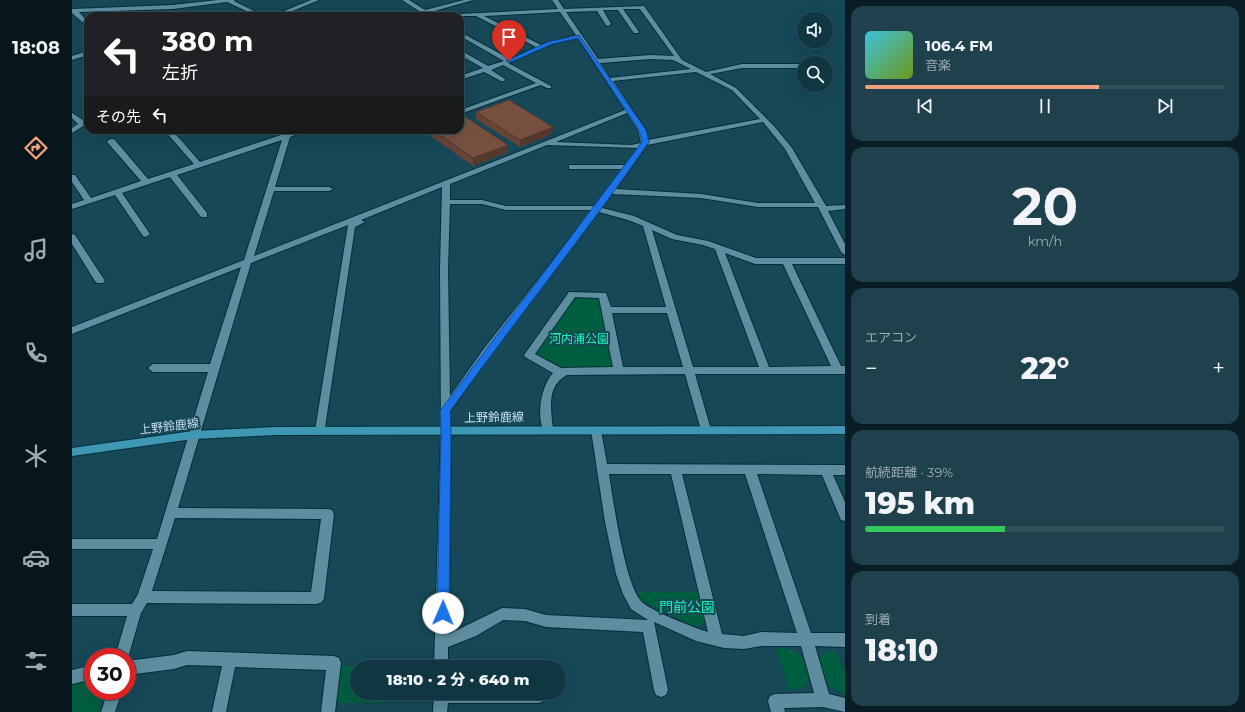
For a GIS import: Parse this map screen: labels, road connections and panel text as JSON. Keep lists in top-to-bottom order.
{
  "streets": {
    "main road": ["上野鈴鹿線"]
  },
  "parks": ["河内浦公園", "門前公園"],
  "page": {
    "tabs": "18:08",
    "turn": ["380 m", "左折"],
    "song": ["106.4 FM", "音楽"],
    "then": "その先",
    "tile": [
      ["20", "km/h"],
      "エアコン",
      ["航続距離 · 39%", "195 km"],
      ["到着", "18:10"]
    ],
    "heat": ["−", "22°", "+"],
    "limit": "30",
    "trip": "18:10 · 2 分 · 640 m"
  }
}
